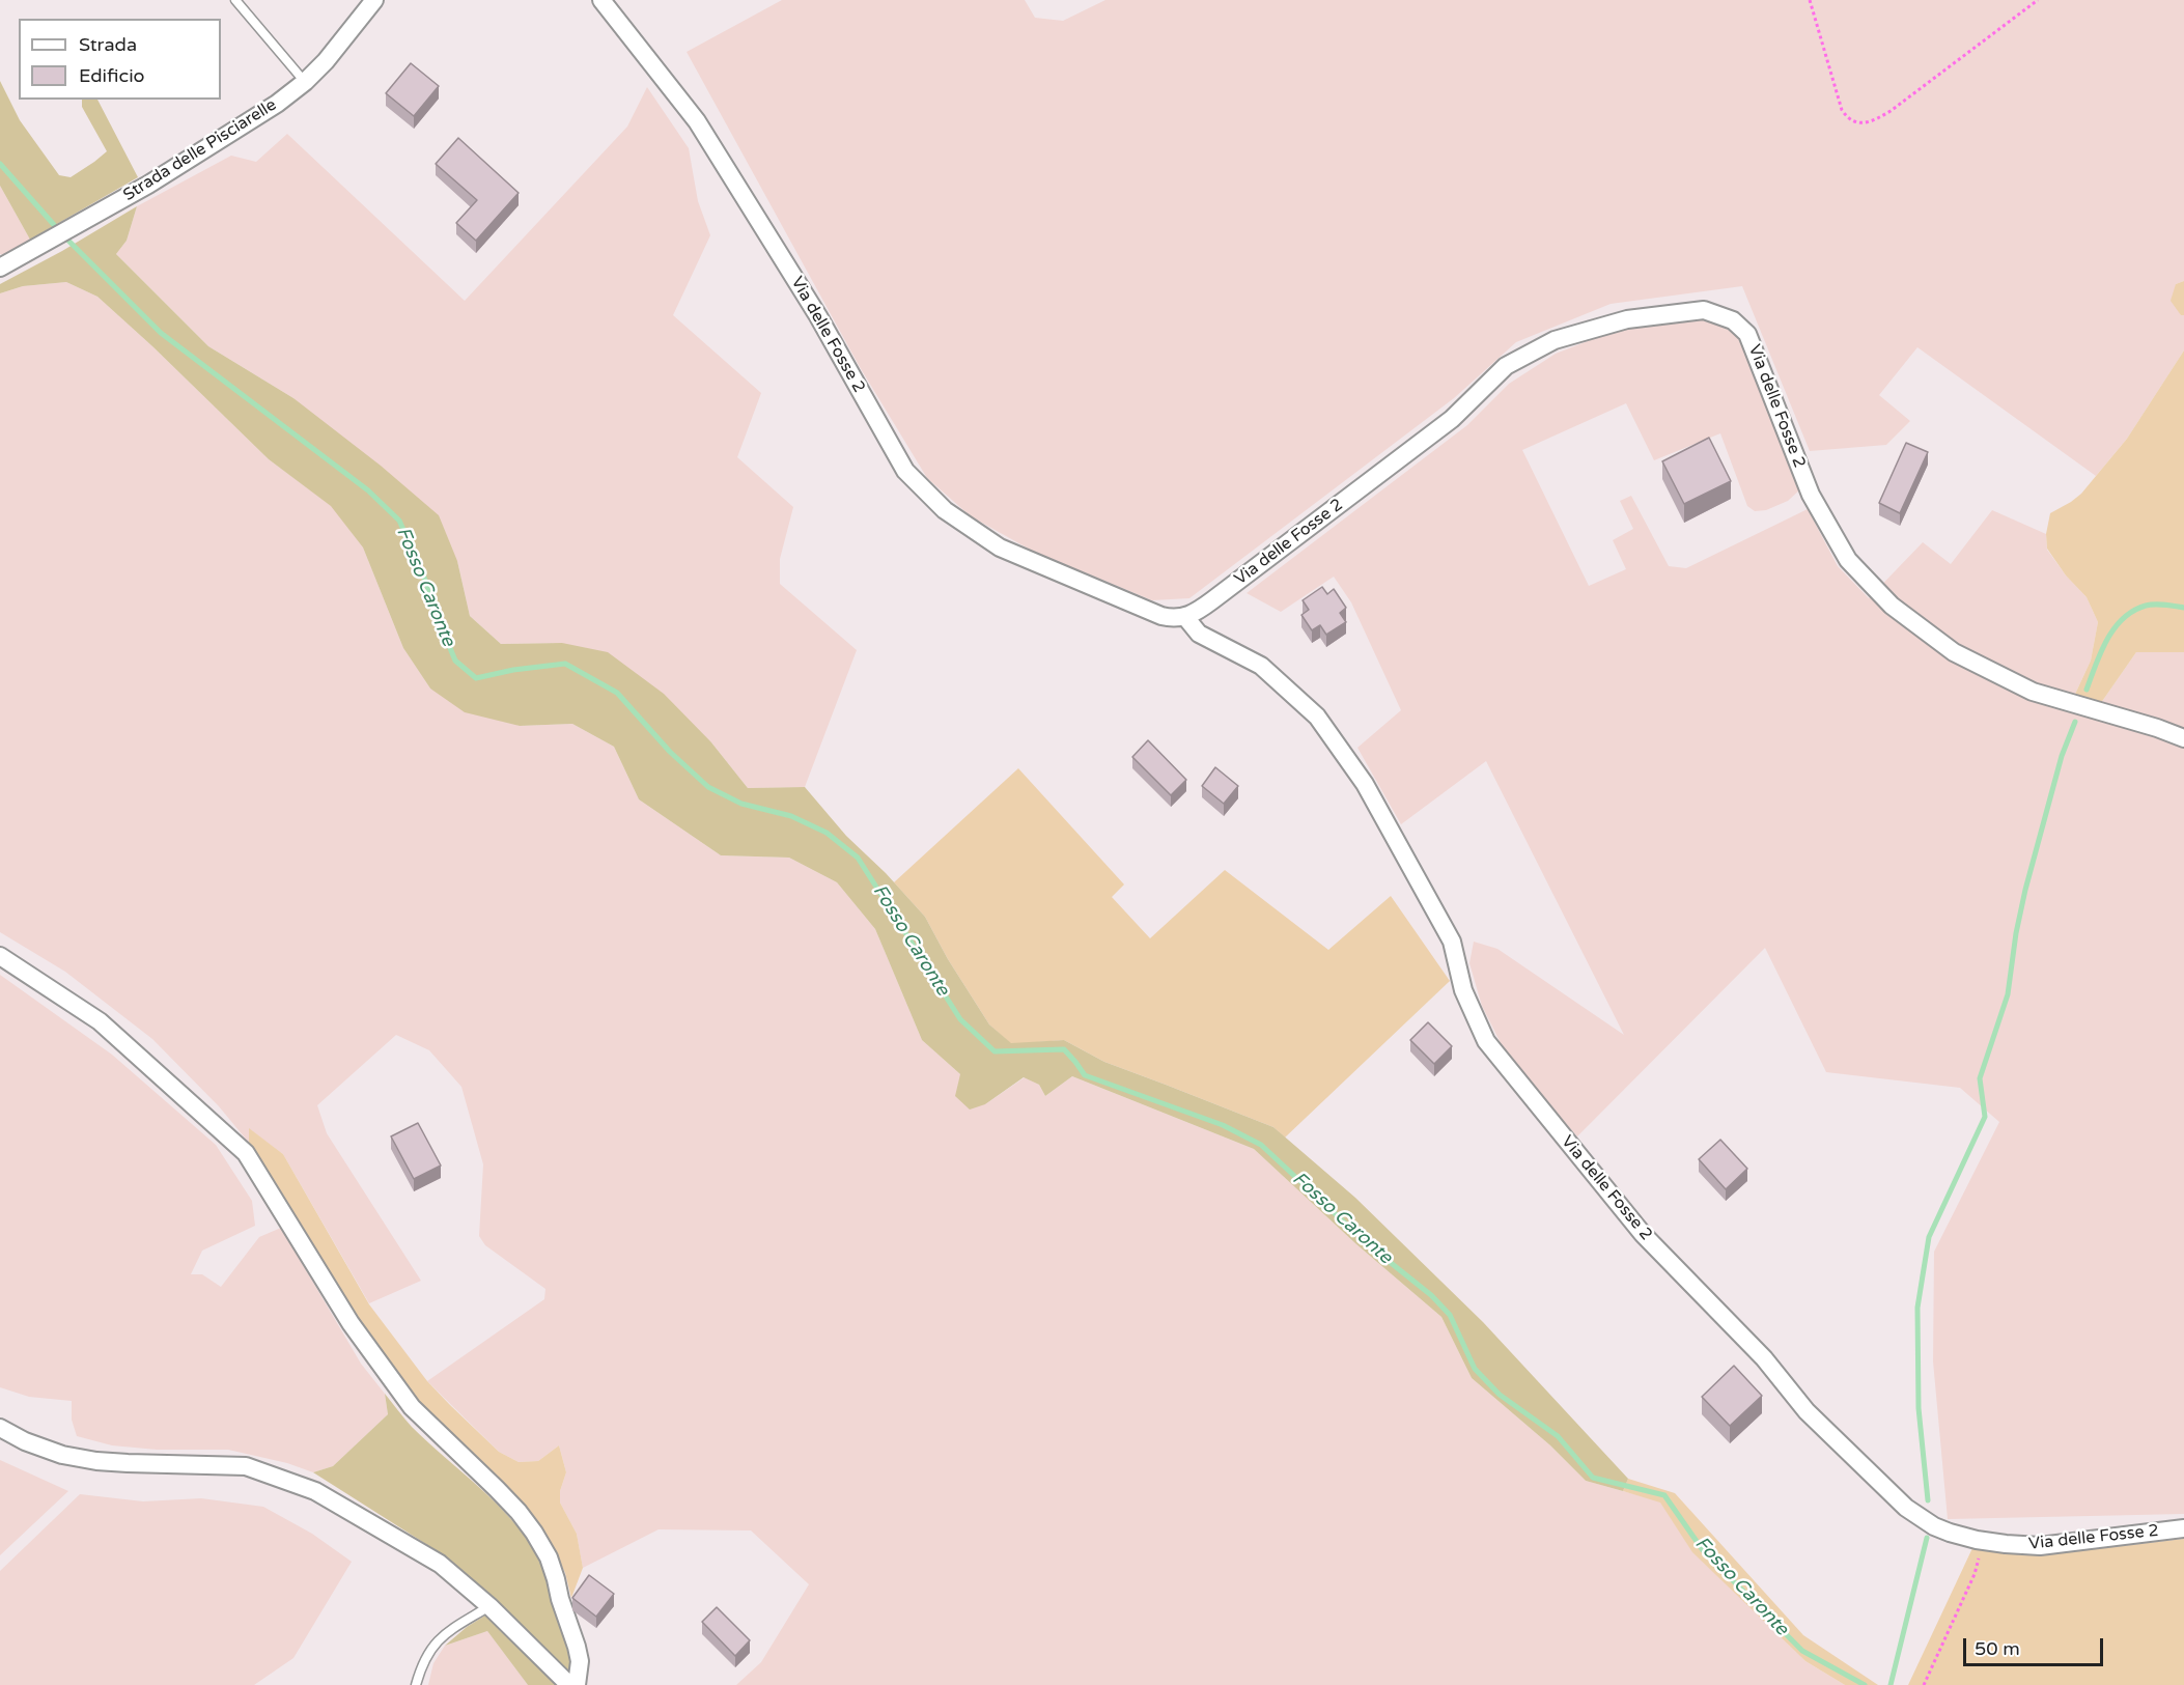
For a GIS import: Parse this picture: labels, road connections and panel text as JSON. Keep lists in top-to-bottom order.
{
  "streets": {
    "street": ["Strada delle Pisciarelle", "Via delle Fosse 2"]
  },
  "water": ["Fosso Caronte"],
  "legend": ["Strada", "Edificio"],
  "scale_bar": "50 m"
}
